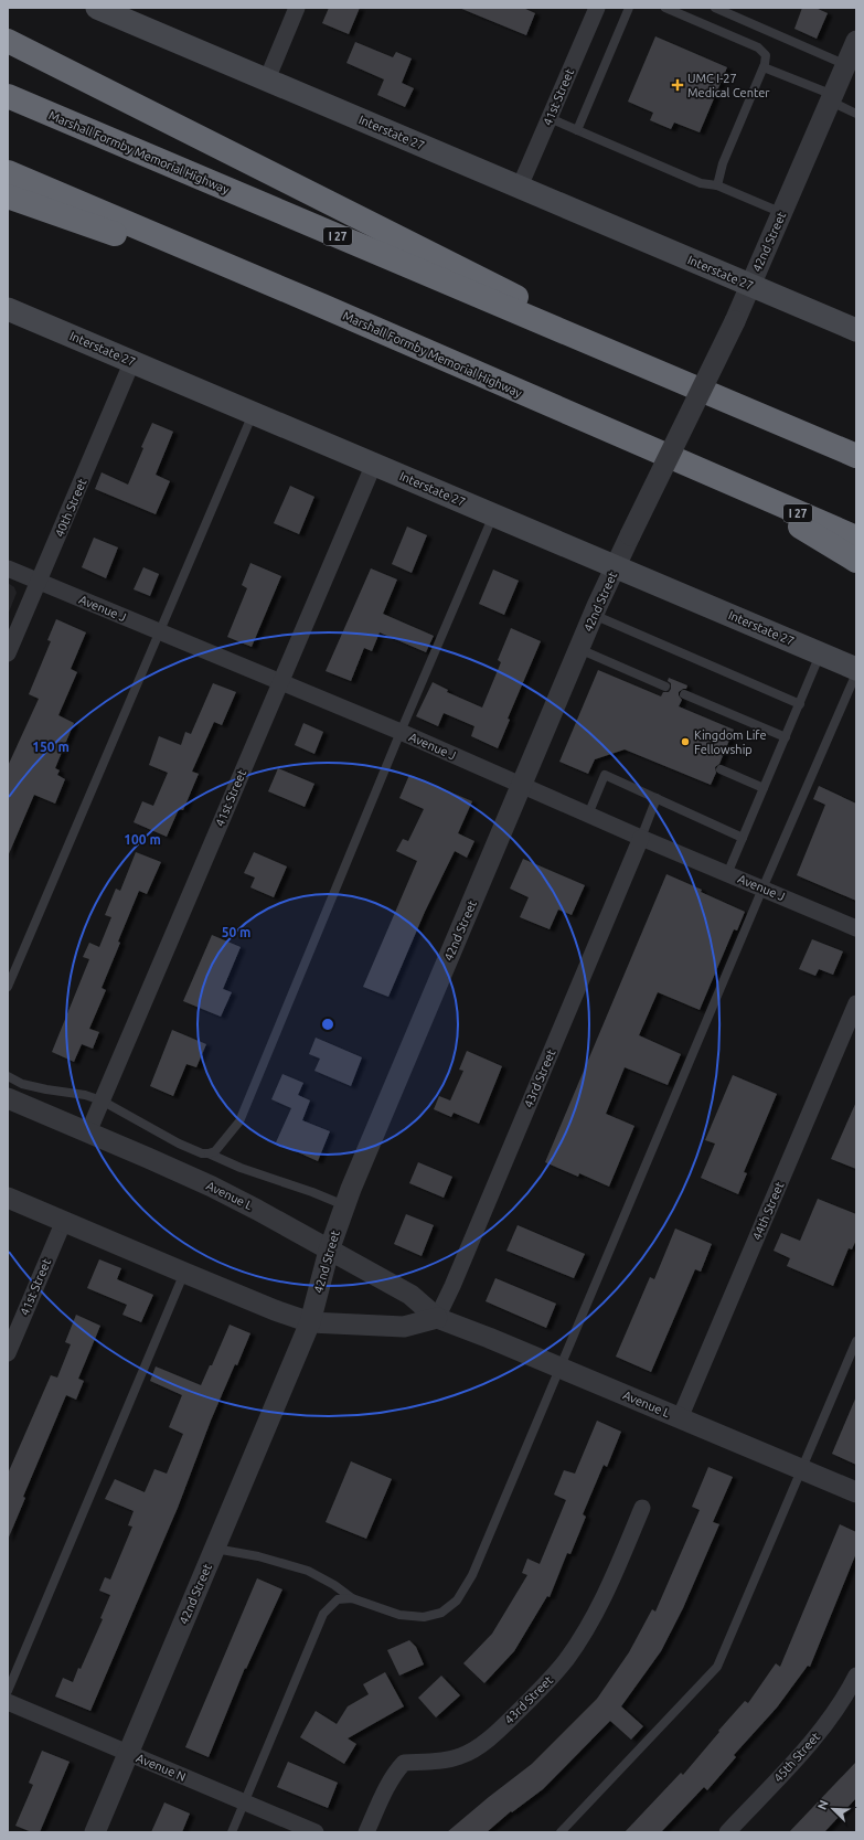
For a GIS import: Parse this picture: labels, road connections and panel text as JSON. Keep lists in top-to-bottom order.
{
  "streets": {
    "highway": ["Marshall Formby Memorial Highway", "I 27"],
    "main road": ["Interstate 27"],
    "street": [
      "41st Street",
      "42nd Street",
      "40th Street",
      "Avenue J",
      "43rd Street",
      "Avenue L",
      "44th Street",
      "45th Street",
      "Avenue N"
    ]
  },
  "crossings": [
    ["41st Street", "Interstate 27"],
    ["41st Street", "Avenue J"],
    ["41st Street", "Avenue L"],
    ["Interstate 27", "42nd Street"],
    ["Interstate 27", "40th Street"],
    ["42nd Street", "Avenue J"],
    ["42nd Street", "Avenue L"],
    ["42nd Street", "Avenue N"],
    ["40th Street", "Avenue J"],
    ["Avenue J", "43rd Street"],
    ["43rd Street", "Avenue L"],
    ["Avenue L", "44th Street"]
  ],
  "places": {
    "health": ["UMC I-27 Medical Center"],
    "other": ["Kingdom Life Fellowship"]
  },
  "north": "top left",
  "rings": ["150 m", "100 m", "50 m"]
}
